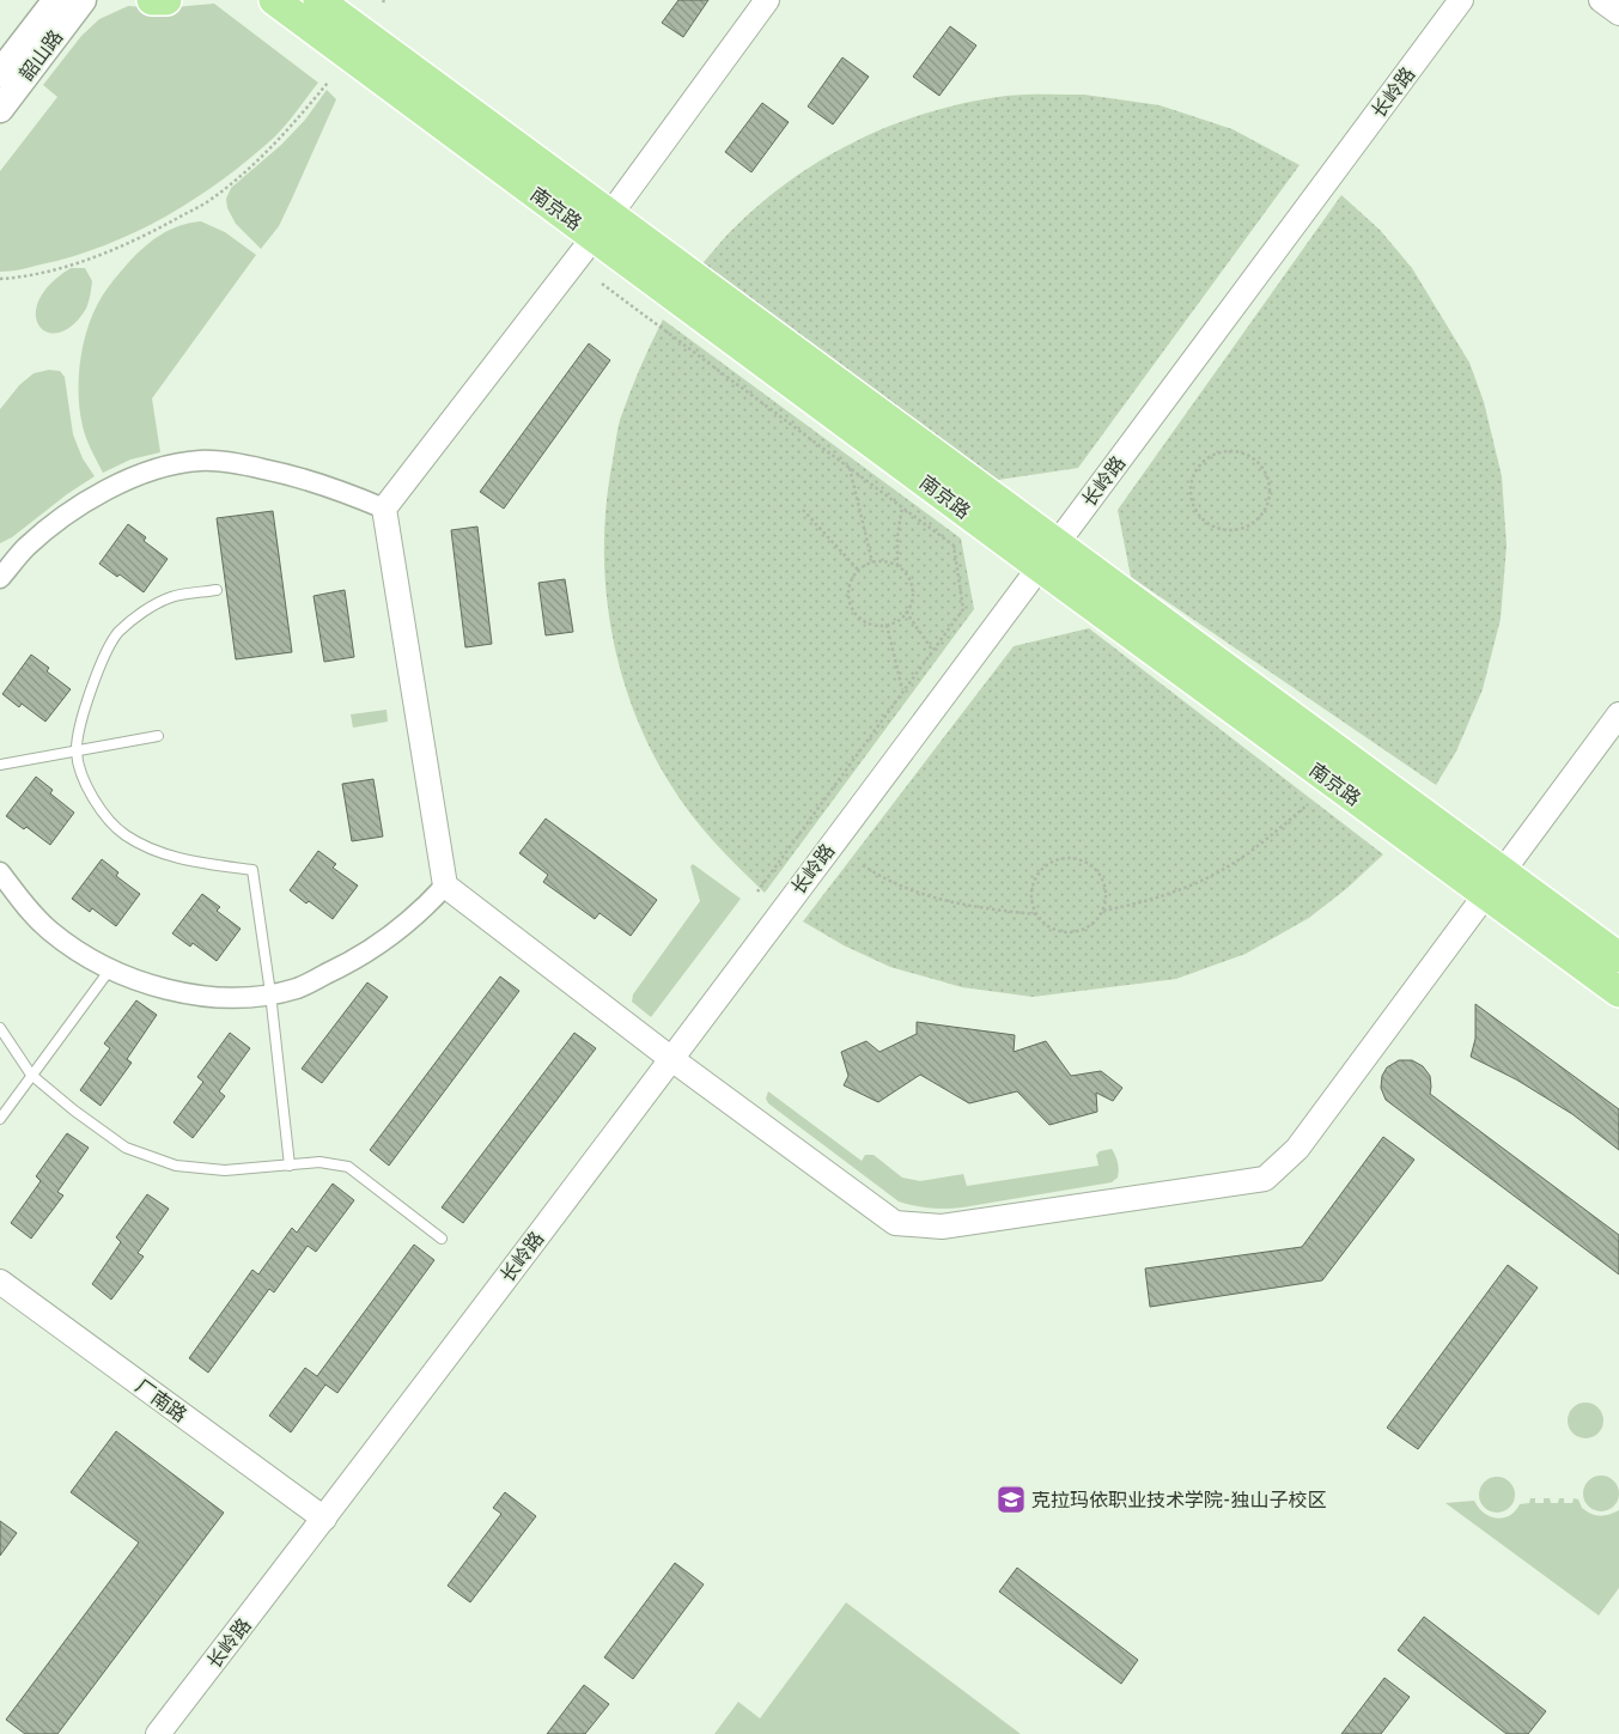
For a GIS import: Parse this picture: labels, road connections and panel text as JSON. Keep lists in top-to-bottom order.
{
  "streets": {
    "main road": ["韶山路", "南京路"],
    "street": ["长岭路", "厂南路"]
  },
  "crossings": [
    ["长岭路", "南京路"],
    ["长岭路", "厂南路"]
  ],
  "places": {
    "school or university": ["克拉玛依职业技术学院-独山子校区"]
  }
}
